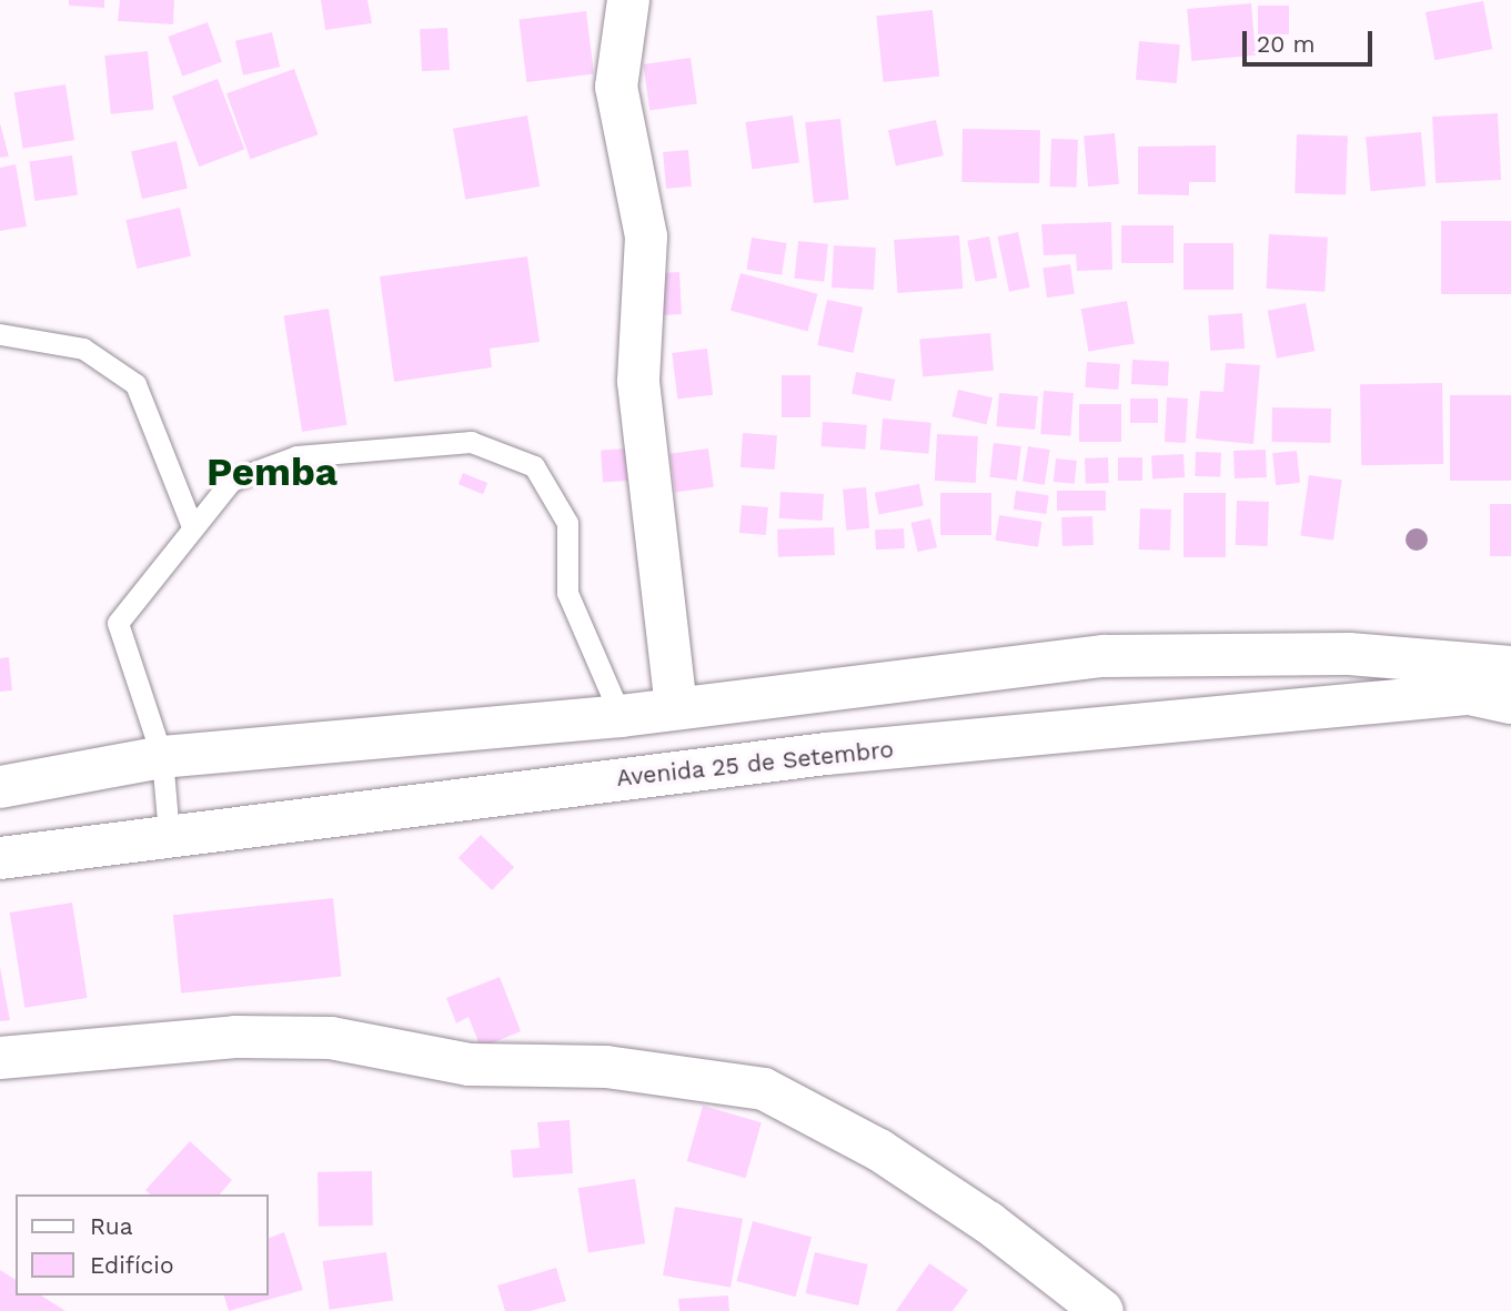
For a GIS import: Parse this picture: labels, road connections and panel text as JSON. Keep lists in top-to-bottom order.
{
  "streets": {
    "main road": ["Avenida 25 de Setembro"]
  },
  "districts": ["Pemba"],
  "legend": ["Rua", "Edifício"],
  "scale_bar": "20 m"
}
